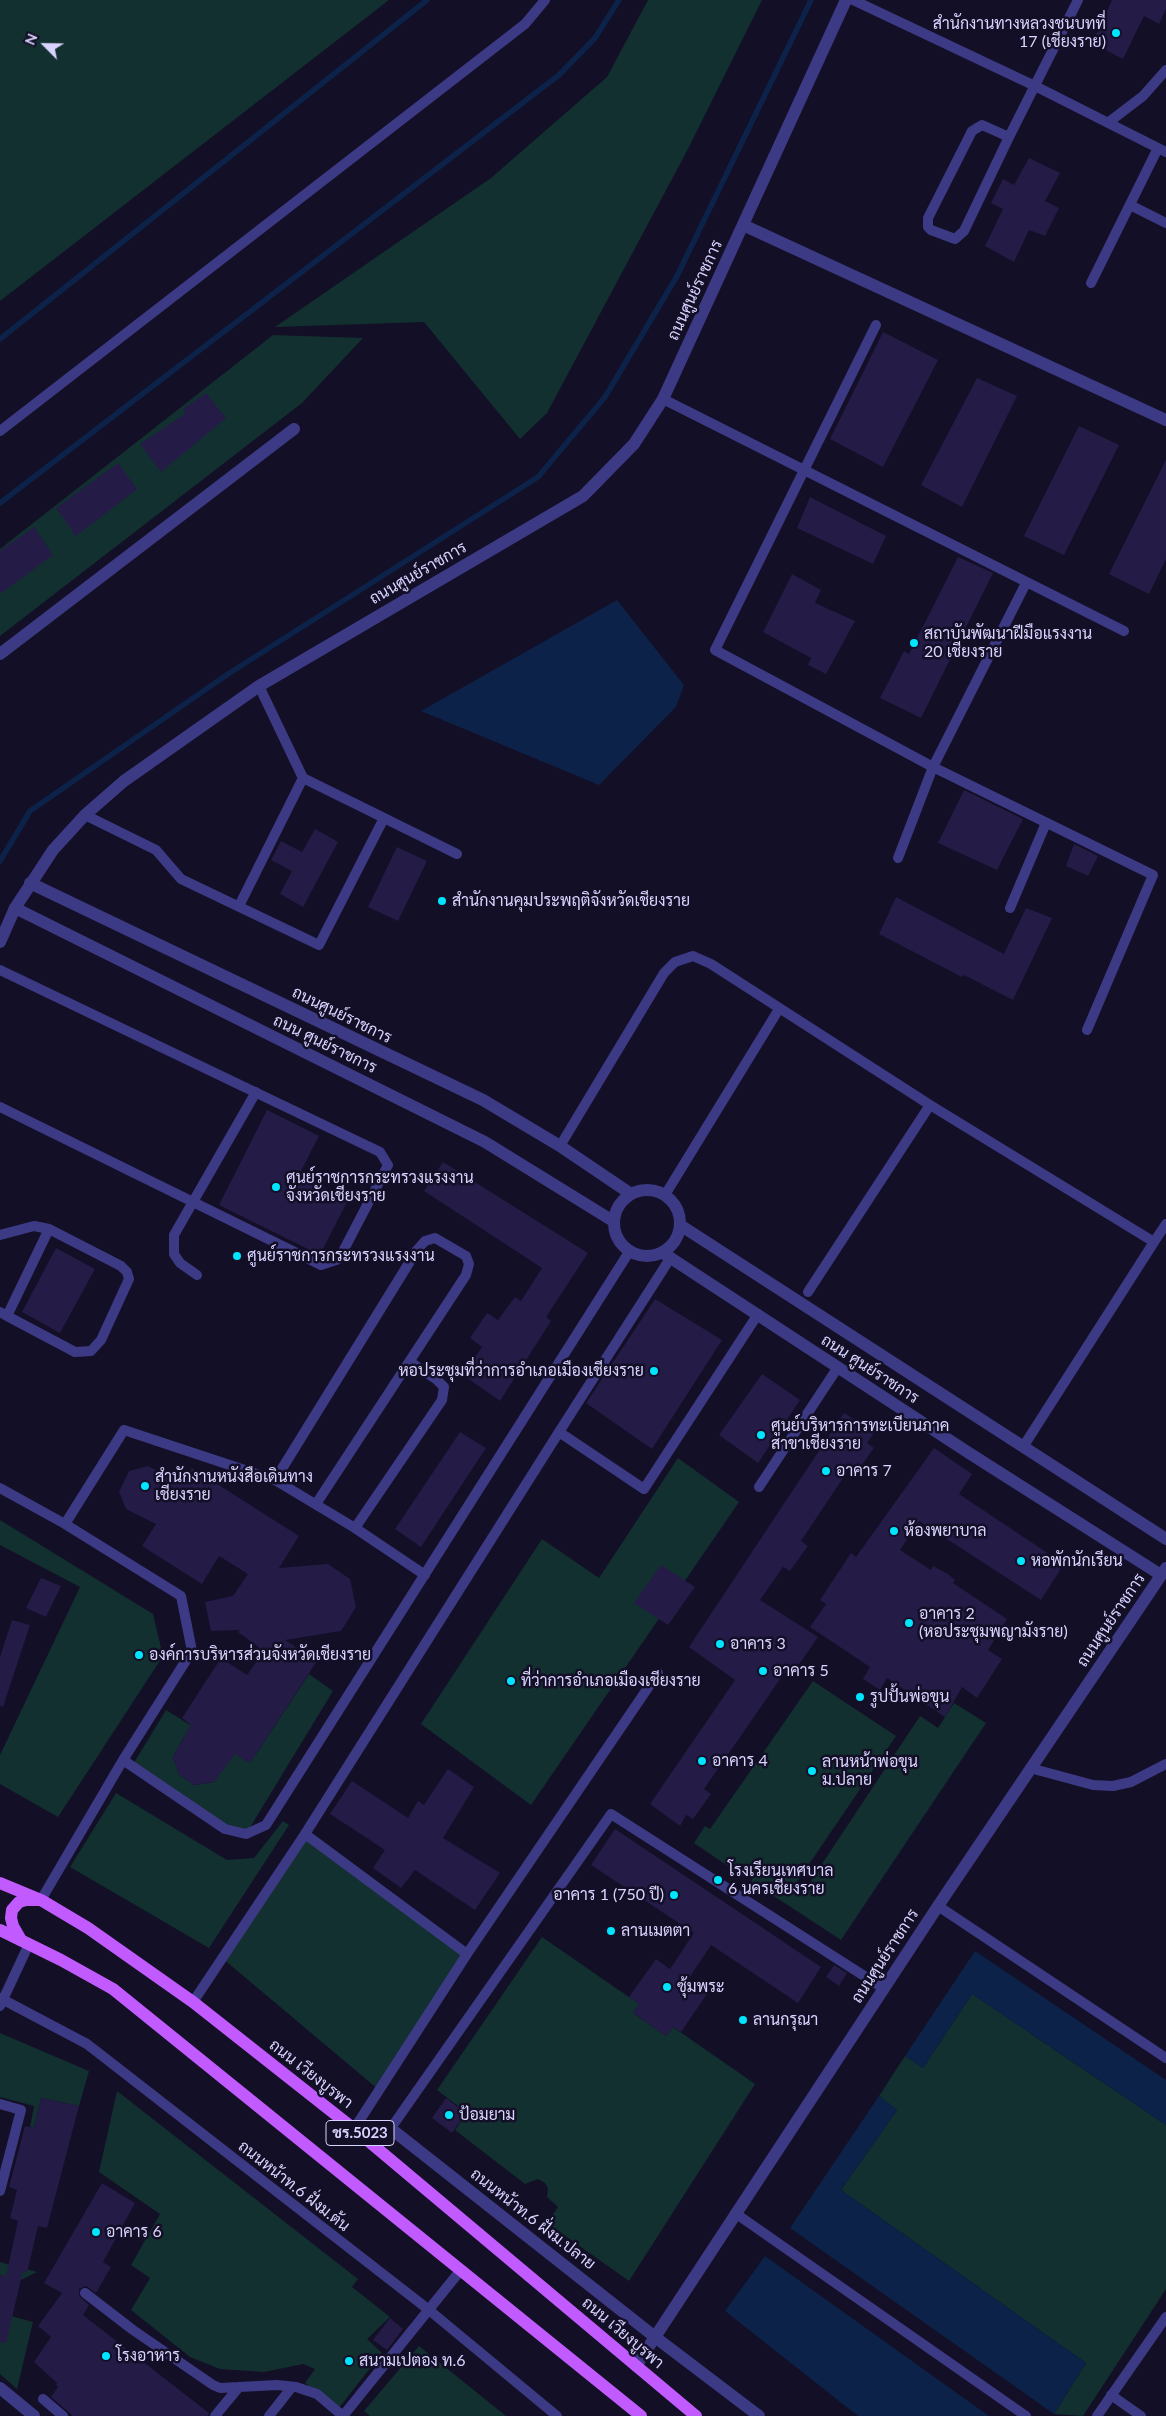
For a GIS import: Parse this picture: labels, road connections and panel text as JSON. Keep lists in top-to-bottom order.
{
  "streets": {
    "main road": ["ถนน เวียงบูรพา", "ชร.5023"],
    "street": ["ถนนศูนย์ราชการ", "ถนน ศูนย์ราชการ", "ถนนหน้าท.6 ฝั่งม.ปลาย"],
    "lane": ["ถนนหน้าท.6 ฝั่งม.ต้น"]
  },
  "crossings": [
    ["ถนนศูนย์ราชการ", "ถนน ศูนย์ราชการ"],
    ["ถนนศูนย์ราชการ", "ถนน เวียงบูรพา"],
    ["ถนนศูนย์ราชการ", "ถนนหน้าท.6 ฝั่งม.ปลาย"]
  ],
  "places": [
    "สำนักงานทางหลวงชนบทที่ 17 (เชียงราย)",
    "สถาบันพัฒนาฝีมือแรงงาน 20 เชียงราย",
    "สำนักงานคุมประพฤติจังหวัดเชียงราย",
    "ศูนย์ราชการกระทรวงแรงงาน จังหวัดเชียงราย",
    "ศูนย์ราชการกระทรวงแรงงาน",
    "หอประชุมที่ว่าการอำเภอเมืองเชียงราย",
    "ศูนย์บริหารการทะเบียนภาค สาขาเชียงราย",
    "อาคาร 7",
    "สำนักงานหนังสือเดินทาง เชียงราย",
    "ห้องพยาบาล",
    "หอพักนักเรียน",
    "อาคาร 2 (หอประชุมพญามังราย)",
    "อาคาร 3",
    "องค์การบริหารส่วนจังหวัดเชียงราย",
    "อาคาร 5",
    "ที่ว่าการอำเภอเมืองเชียงราย",
    "รูปปั้นพ่อขุน",
    "อาคาร 4",
    "ลานหน้าพ่อขุน ม.ปลาย",
    "โรงเรียนเทศบาล 6 นครเชียงราย",
    "อาคาร 1 (750 ปี)",
    "ลานเมตตา",
    "ซุ้มพระ",
    "ลานกรุณา",
    "ป้อมยาม",
    "อาคาร 6",
    "โรงอาหาร",
    "สนามเปตอง ท.6"
  ],
  "north": "top left"
}
